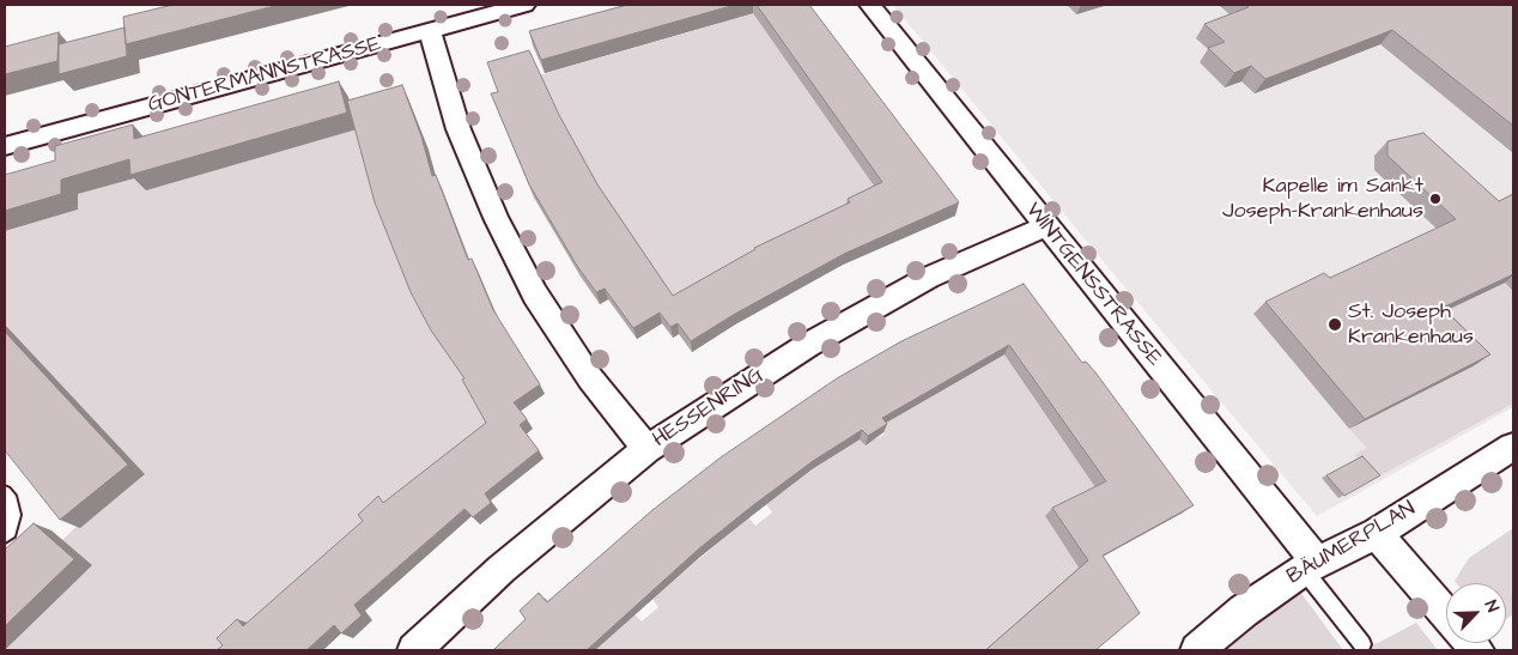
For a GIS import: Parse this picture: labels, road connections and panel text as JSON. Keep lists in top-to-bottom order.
{
  "streets": {
    "street": [
      "GONTERMANNSTRASSE",
      "WINTGENSSTRASSE",
      "HESSENRING",
      "BÄUMERPLAN"
    ]
  },
  "crossings": [
    ["WINTGENSSTRASSE", "HESSENRING"],
    ["WINTGENSSTRASSE", "BÄUMERPLAN"]
  ],
  "places": ["Kapelle im Sankt Joseph-Krankenhaus", "St. Joseph Krankenhaus"],
  "north": "top right"
}
